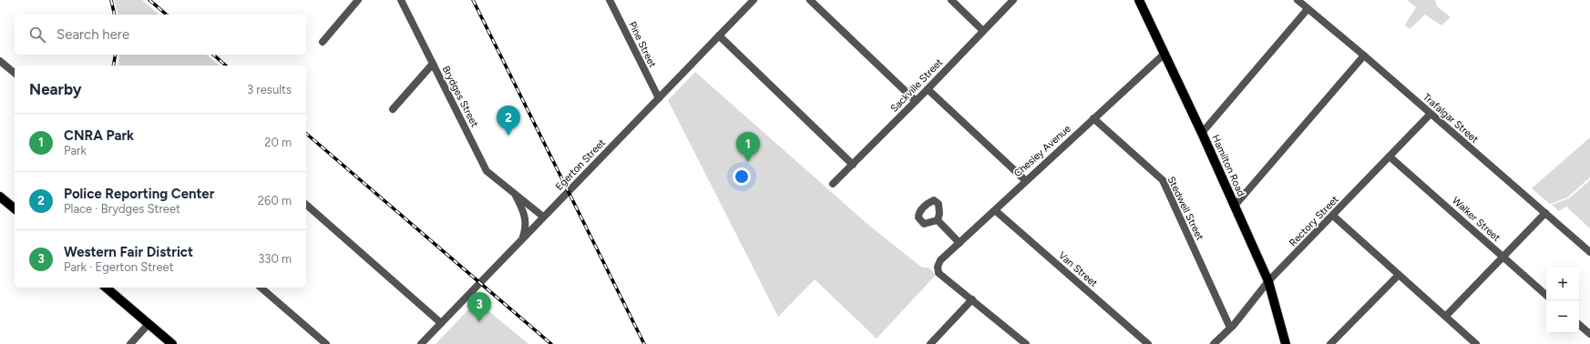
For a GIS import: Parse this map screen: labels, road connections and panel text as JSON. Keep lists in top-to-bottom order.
{
  "streets": {
    "main road": ["Hamilton Road"],
    "street": [
      "Pine Street",
      "Sackville Street",
      "Brydges Street",
      "Trafalgar Street",
      "Chesley Avenue",
      "Egerton Street",
      "Stedwell Street",
      "Walker Street",
      "Rectory Street",
      "Van Street"
    ]
  },
  "crossings": [
    ["Pine Street", "Egerton Street"],
    ["Brydges Street", "Egerton Street"],
    ["Trafalgar Street", "Rectory Street"],
    ["Chesley Avenue", "Hamilton Road"],
    ["Chesley Avenue", "Stedwell Street"],
    ["Chesley Avenue", "Van Street"],
    ["Hamilton Road", "Rectory Street"],
    ["Stedwell Street", "Rectory Street"],
    ["Walker Street", "Rectory Street"]
  ],
  "page": {
    "search": "Search here",
    "heading": ["Nearby", "3 results"],
    "pins": ["2", "1", "3"],
    "list": [
      {
        "mark": "1",
        "name": "CNRA Park",
        "note": "Park",
        "value": "20 m"
      },
      {
        "mark": "2",
        "name": "Police Reporting Center",
        "note": "Place · Brydges Street",
        "value": "260 m"
      },
      {
        "mark": "3",
        "name": "Western Fair District",
        "note": "Park · Egerton Street",
        "value": "330 m"
      }
    ],
    "map_buttons": ["+", "−"]
  }
}
